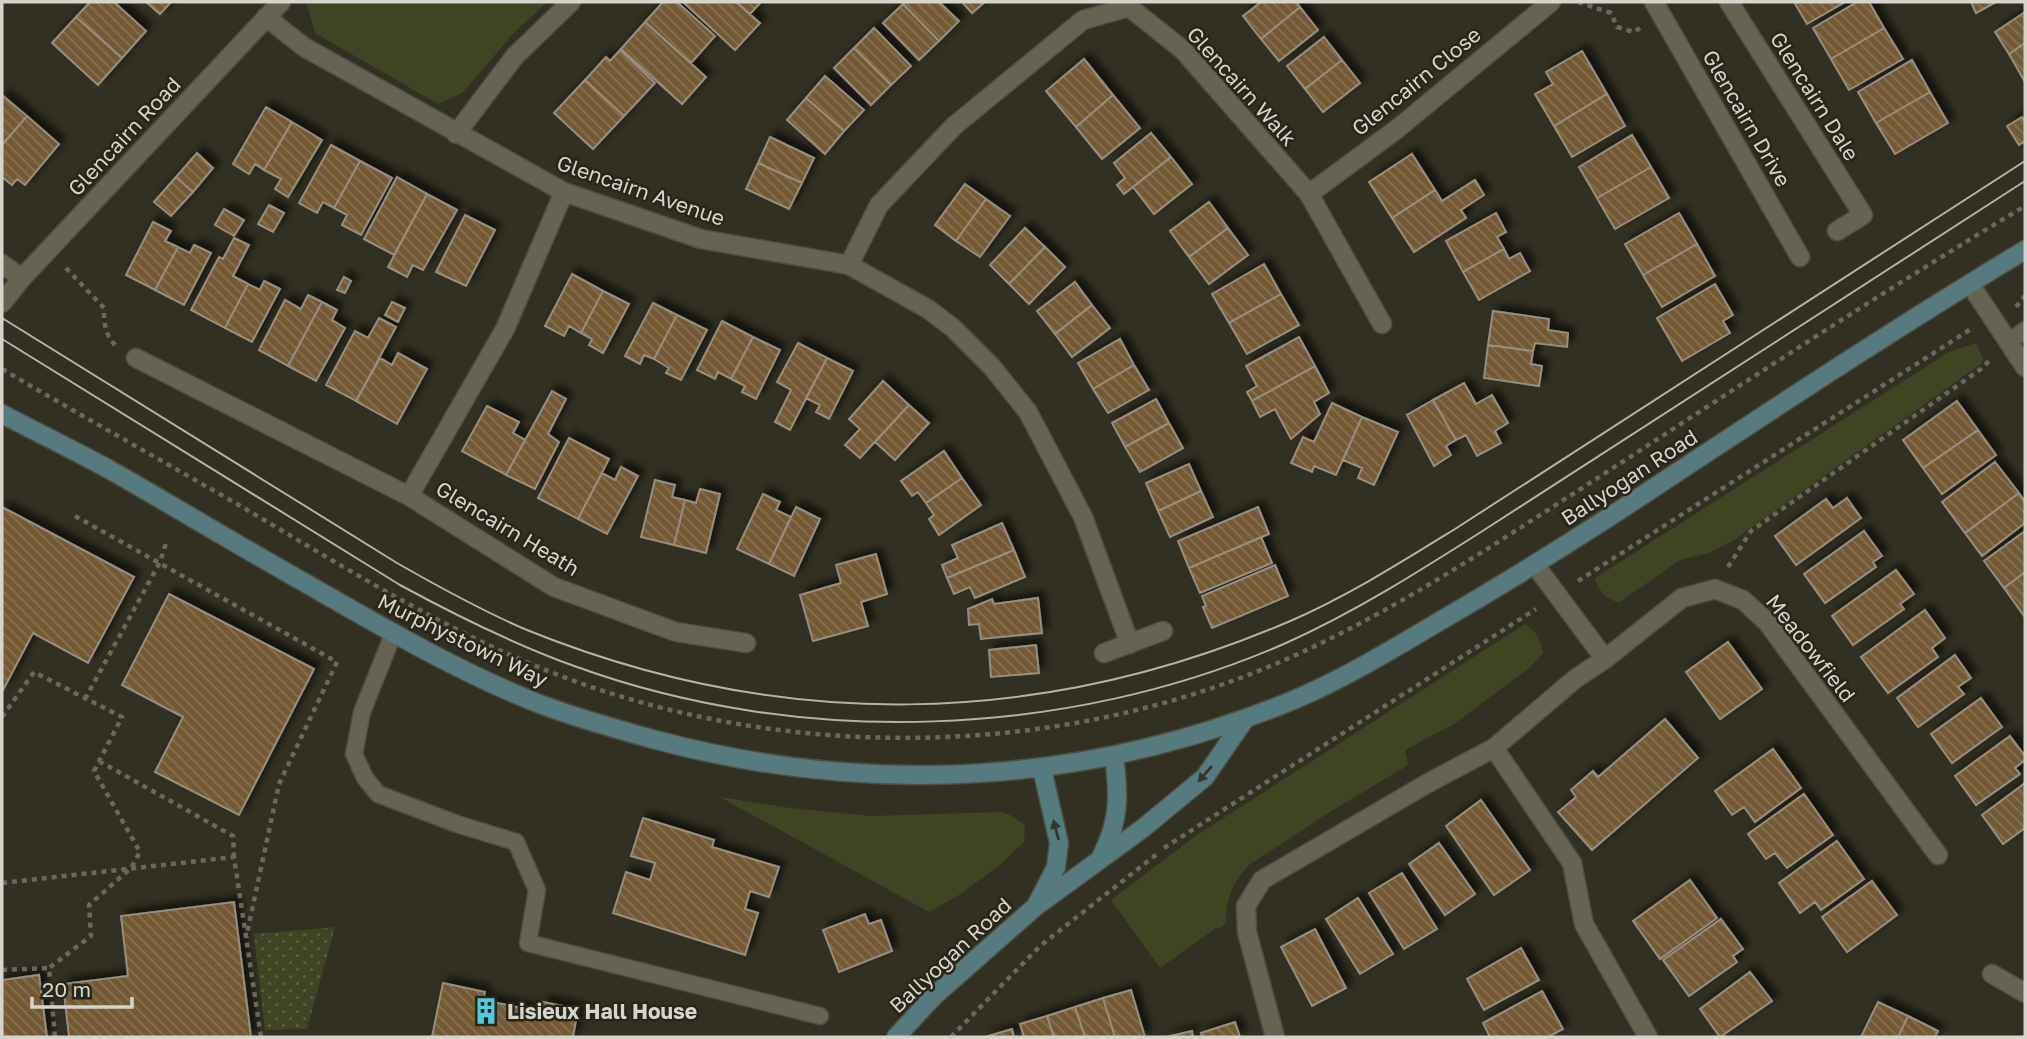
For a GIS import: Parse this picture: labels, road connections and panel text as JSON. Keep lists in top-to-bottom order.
{
  "streets": {
    "street": [
      "Glencairn Close",
      "Glencairn Walk",
      "Glencairn Dale",
      "Glencairn Drive",
      "Glencairn Road",
      "Glencairn Avenue",
      "Ballyogan Road",
      "Glencairn Heath",
      "Murphystown Way",
      "Meadowfield"
    ]
  },
  "crossings": [
    ["Glencairn Close", "Glencairn Walk"],
    ["Glencairn Walk", "Glencairn Avenue"],
    ["Glencairn Road", "Glencairn Avenue"],
    ["Glencairn Avenue", "Glencairn Heath"],
    ["Ballyogan Road", "Murphystown Way"]
  ],
  "places": {
    "building": ["Lisieux Hall House"]
  },
  "scale_bar": "20 m"
}
